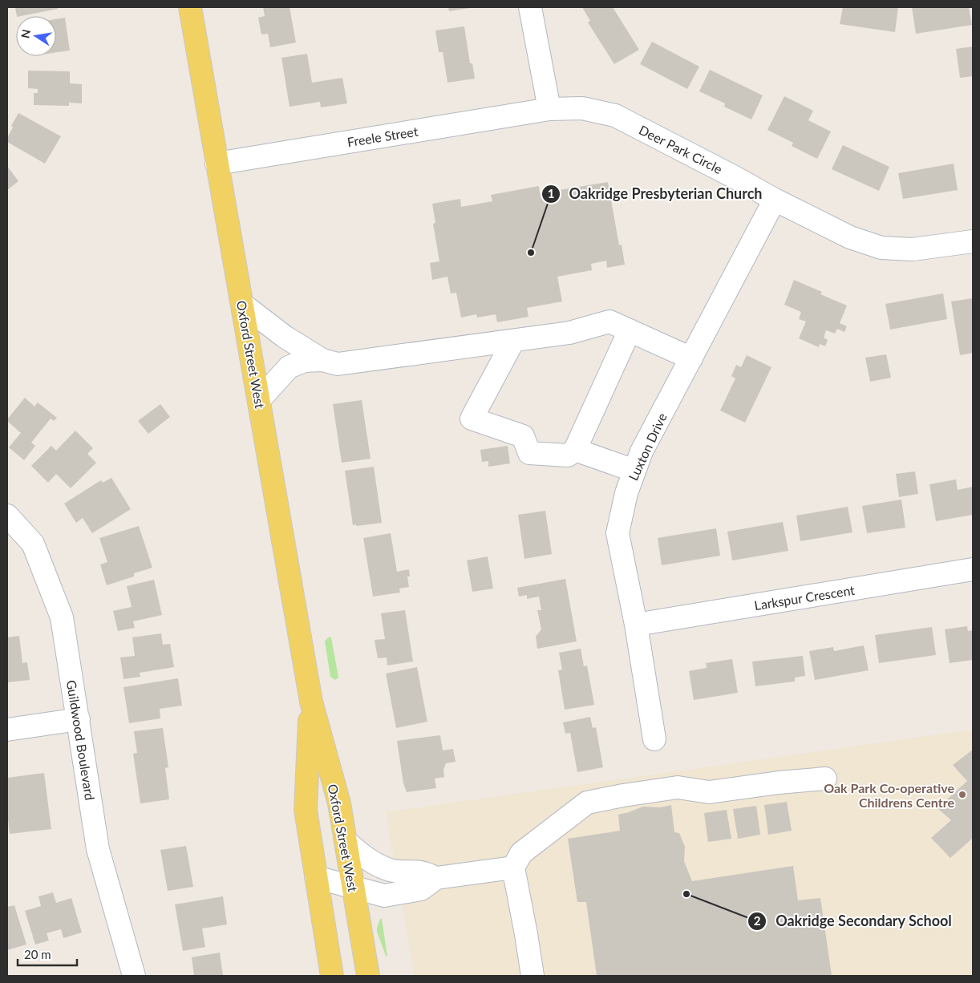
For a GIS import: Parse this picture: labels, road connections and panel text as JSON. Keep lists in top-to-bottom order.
{
  "streets": {
    "main road": ["Oxford Street West"],
    "street": [
      "Freele Street",
      "Deer Park Circle",
      "Luxton Drive",
      "Larkspur Crescent",
      "Guildwood Boulevard"
    ]
  },
  "crossings": [
    ["Freele Street", "Deer Park Circle"],
    ["Freele Street", "Oxford Street West"],
    ["Deer Park Circle", "Luxton Drive"],
    ["Luxton Drive", "Larkspur Crescent"]
  ],
  "places": ["Oakridge Presbyterian Church", "Oak Park Co-operative Childrens Centre", "Oakridge Secondary School"],
  "scale_bar": "20 m",
  "north": "left"
}
